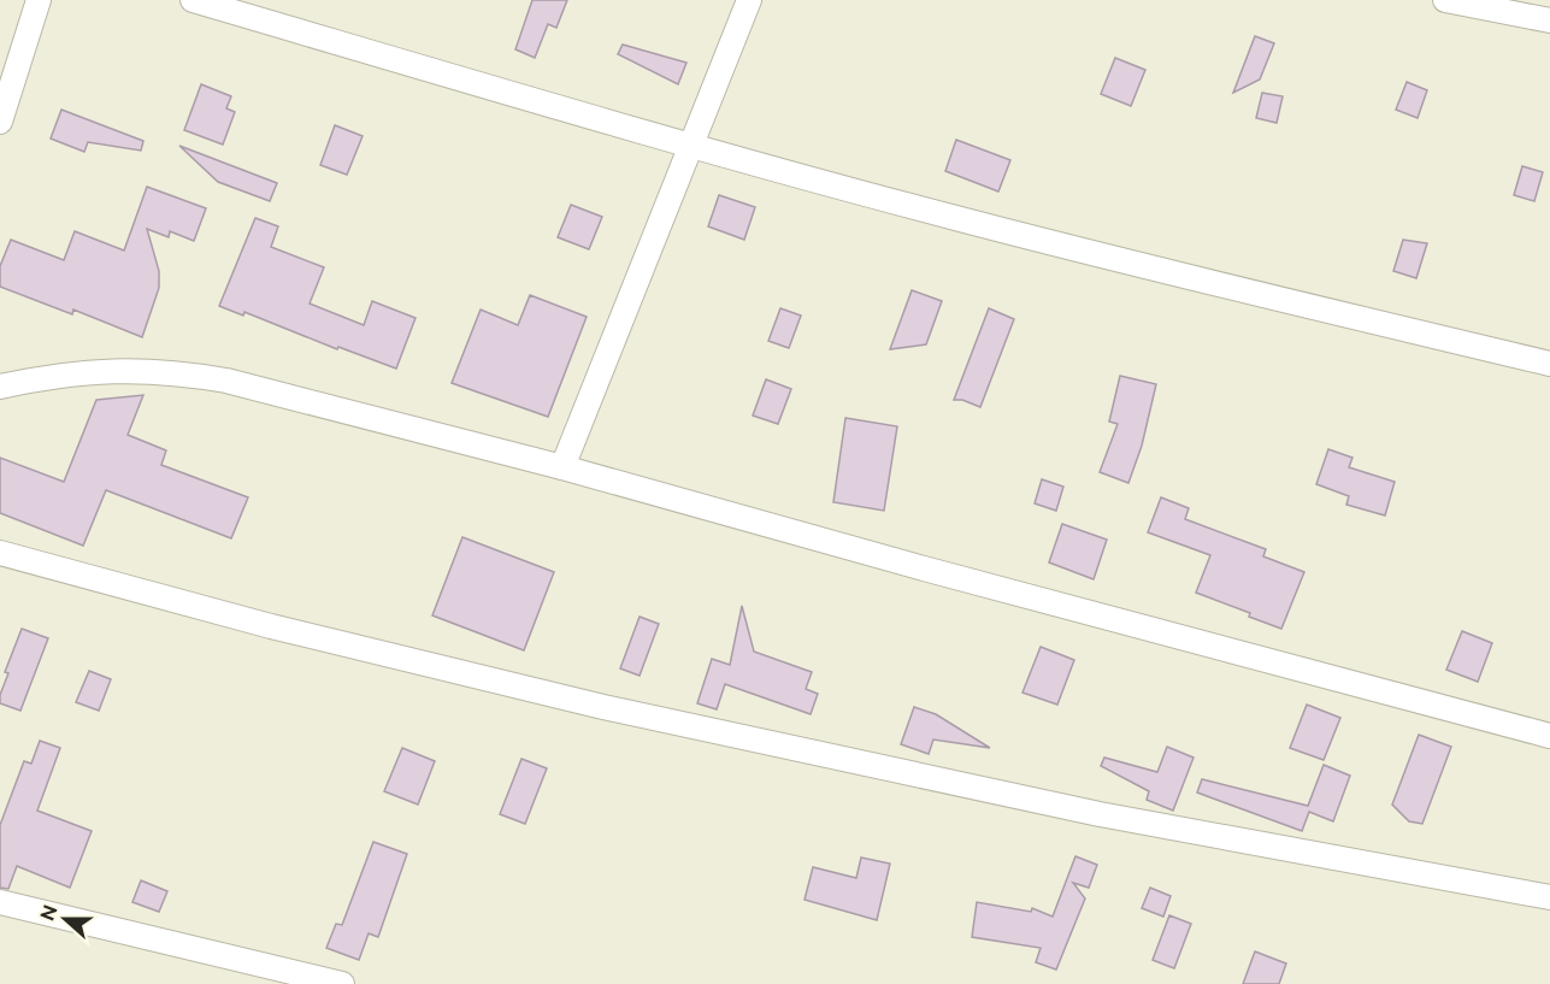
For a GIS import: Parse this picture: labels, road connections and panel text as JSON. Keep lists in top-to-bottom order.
{
  "north": "left"
}
